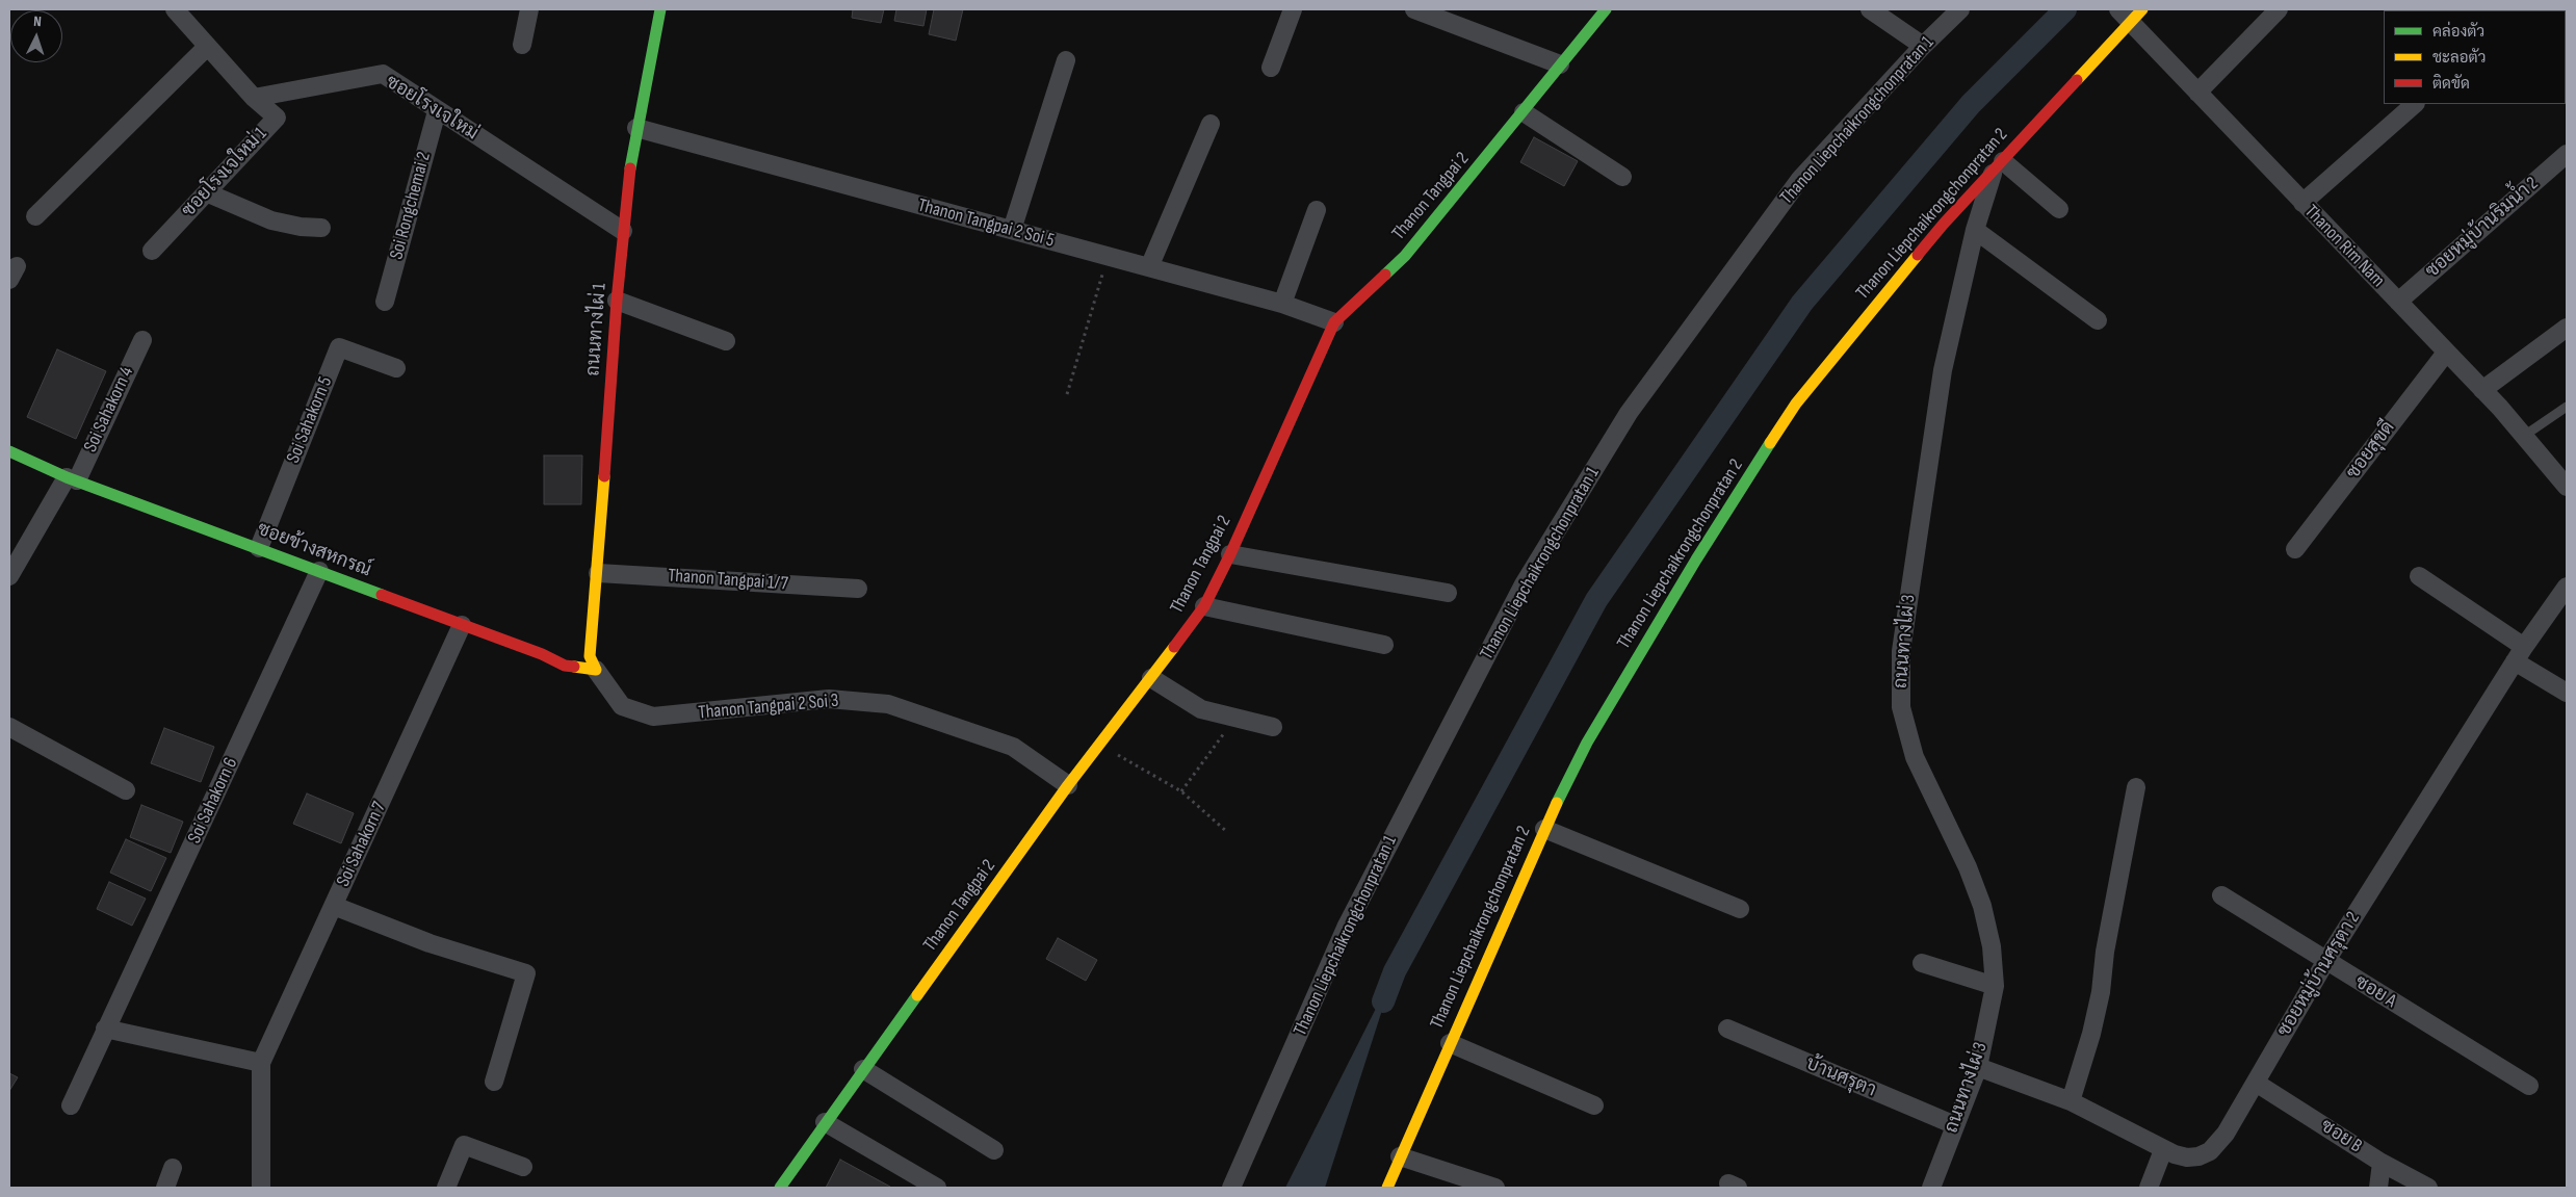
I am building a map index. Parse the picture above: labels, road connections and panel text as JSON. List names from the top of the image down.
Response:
{
  "streets": {
    "street": [
      "ซอยโรงเจใหม่",
      "Thanon Liepchaikrongchonpratan 1",
      "ซอยโรงเจใหม่ 1",
      "Thanon Tangpai 2",
      "Soi Rongchemai 2",
      "Thanon Liepchaikrongchonpratan 2",
      "Thanon Tangpai 2 Soi 5",
      "ซอยหมู่บ้านริมน้ำ 2",
      "Thanon Rim Nam",
      "ถนนทางไผ่ 1",
      "Soi Sahakorn 4",
      "Soi Sahakorn 5",
      "ซอยสุขดี",
      "ซอยข้างสหกรณ์",
      "Thanon Tangpai 1/7",
      "ถนนทางไผ่ 3",
      "Thanon Tangpai 2 Soi 3",
      "Soi Sahakorn 6",
      "Soi Sahakorn 7",
      "ซอยหมู่บ้านศรุตา 2",
      "ซอย A",
      "บ้านศรุตา",
      "ซอย B"
    ]
  },
  "crossings": [
    ["ซอยโรงเจใหม่", "ซอยโรงเจใหม่ 1"],
    ["ซอยโรงเจใหม่", "Soi Rongchemai 2"],
    ["ซอยโรงเจใหม่", "ถนนทางไผ่ 1"],
    ["Thanon Tangpai 2", "Thanon Tangpai 2 Soi 5"],
    ["Thanon Tangpai 2", "Thanon Tangpai 2 Soi 3"],
    ["Thanon Liepchaikrongchonpratan 2", "Thanon Rim Nam"],
    ["Thanon Liepchaikrongchonpratan 2", "ถนนทางไผ่ 3"],
    ["Thanon Tangpai 2 Soi 5", "ถนนทางไผ่ 1"],
    ["ซอยหมู่บ้านริมน้ำ 2", "Thanon Rim Nam"],
    ["Thanon Rim Nam", "ซอยสุขดี"],
    ["ถนนทางไผ่ 1", "ซอยข้างสหกรณ์"],
    ["ถนนทางไผ่ 1", "Thanon Tangpai 1/7"],
    ["ถนนทางไผ่ 1", "Thanon Tangpai 2 Soi 3"],
    ["Soi Sahakorn 4", "ซอยข้างสหกรณ์"],
    ["Soi Sahakorn 5", "ซอยข้างสหกรณ์"],
    ["ซอยข้างสหกรณ์", "Thanon Tangpai 2 Soi 3"],
    ["ซอยข้างสหกรณ์", "Soi Sahakorn 6"],
    ["ซอยข้างสหกรณ์", "Soi Sahakorn 7"],
    ["ถนนทางไผ่ 3", "ซอยหมู่บ้านศรุตา 2"],
    ["ถนนทางไผ่ 3", "บ้านศรุตา"],
    ["ซอยหมู่บ้านศรุตา 2", "ซอย A"],
    ["ซอยหมู่บ้านศรุตา 2", "ซอย B"]
  ],
  "legend": ["คล่องตัว", "ชะลอตัว", "ติดขัด"],
  "north": "top"
}
